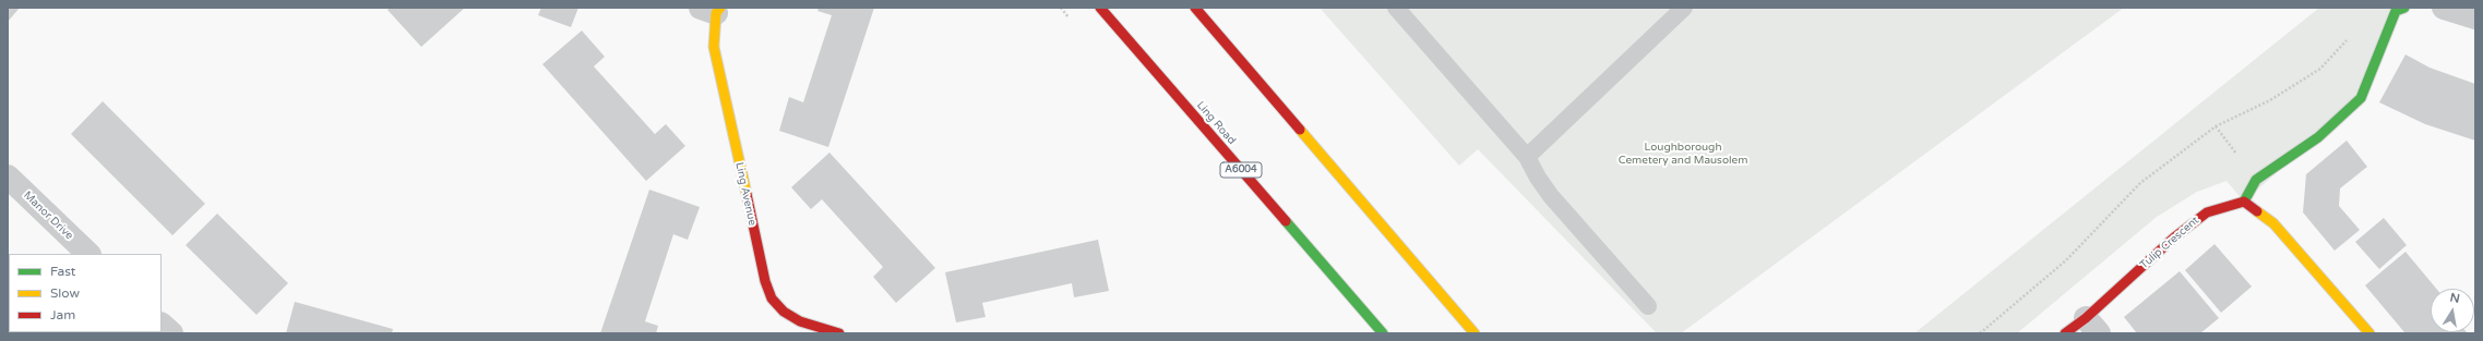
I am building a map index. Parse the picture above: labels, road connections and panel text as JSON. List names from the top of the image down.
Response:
{
  "streets": {
    "street": [
      "Ling Road",
      "A6004",
      "Ling Avenue",
      "Manor Drive",
      "Tulip Crescent"
    ]
  },
  "parks": ["Loughborough Cemetery and Mausolem"],
  "legend": ["Fast", "Slow", "Jam"],
  "north": "top"
}
